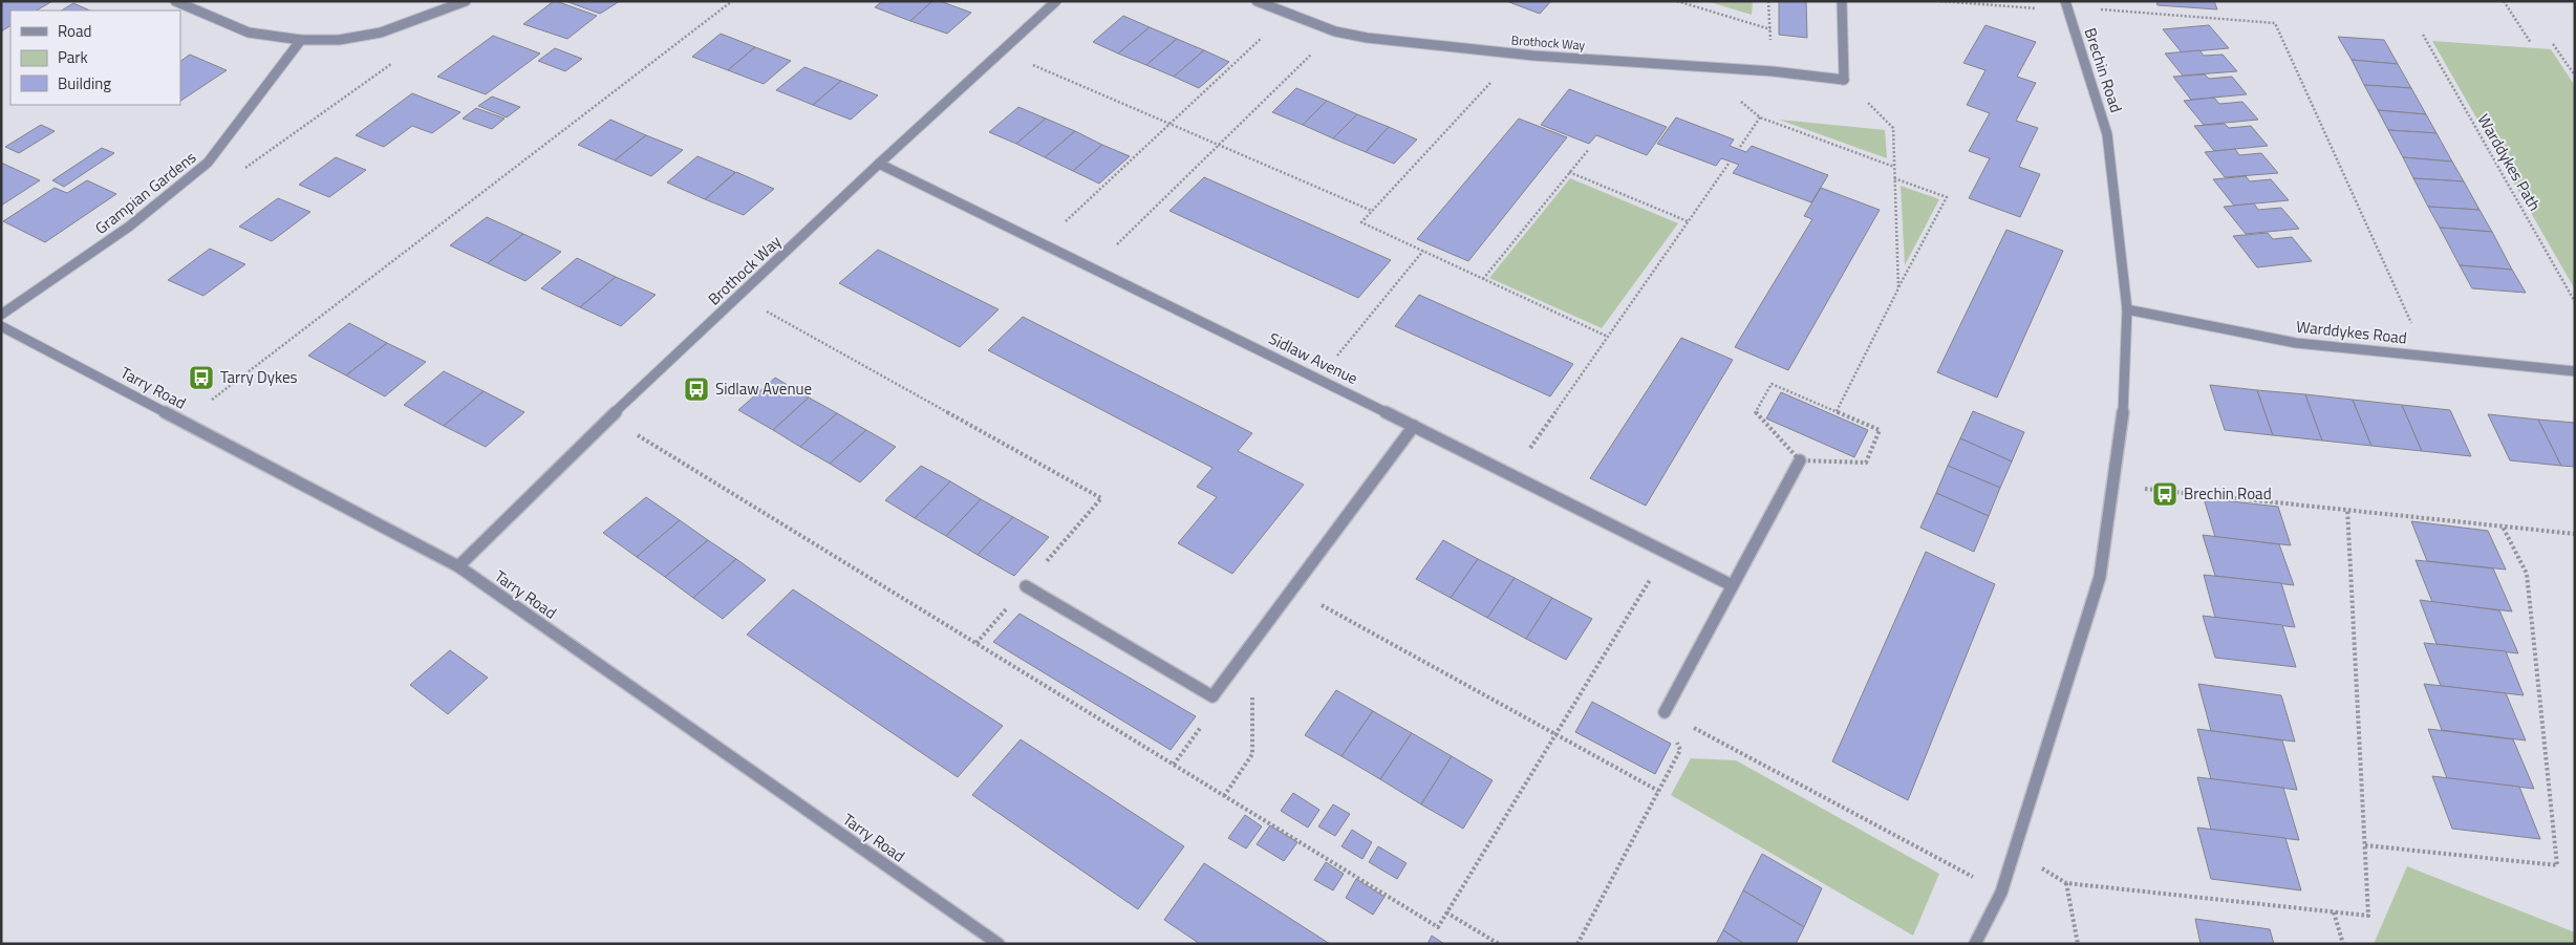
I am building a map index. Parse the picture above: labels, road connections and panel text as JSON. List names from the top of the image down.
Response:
{
  "streets": {
    "street": [
      "Brothock Way",
      "Brechin Road",
      "Grampian Gardens",
      "Warddykes Road",
      "Sidlaw Avenue",
      "Tarry Road"
    ],
    "path": ["Warddykes Path"]
  },
  "crossings": [
    ["Brothock Way", "Sidlaw Avenue"],
    ["Brothock Way", "Tarry Road"],
    ["Brechin Road", "Warddykes Road"]
  ],
  "places": {
    "bus stop": ["Tarry Dykes", "Sidlaw Avenue", "Brechin Road"]
  },
  "legend": ["Road", "Park", "Building"]
}
